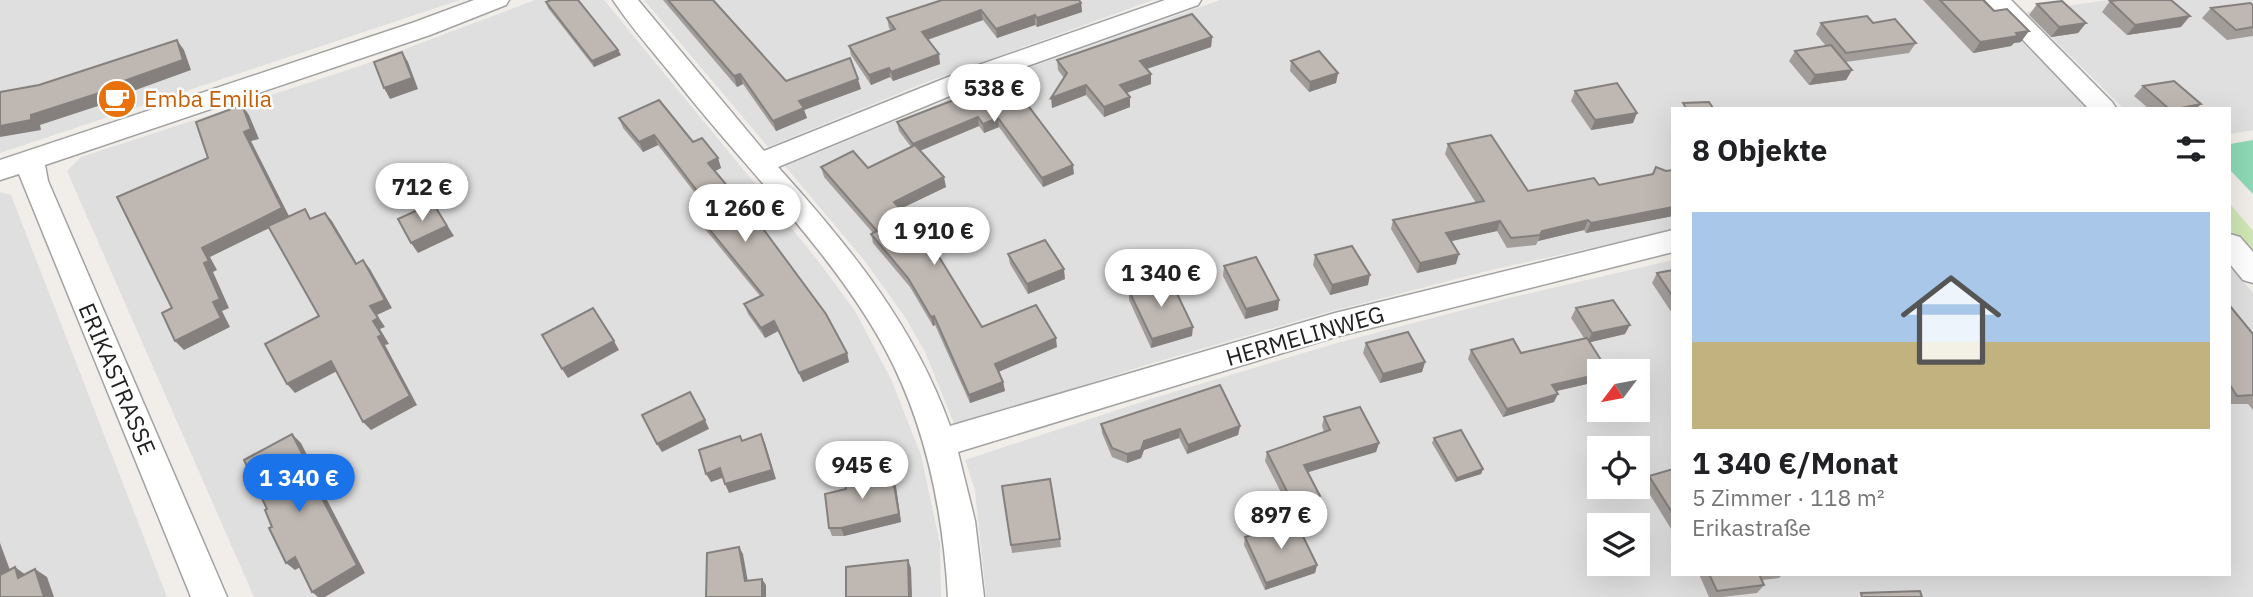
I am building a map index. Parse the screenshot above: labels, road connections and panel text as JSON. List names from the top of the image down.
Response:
{
  "streets": {
    "street": ["HERMELINWEG", "ERIKASTRASSE"]
  },
  "places": {
    "cafe": ["Emba Emilia"]
  },
  "north": "bottom left",
  "page": {
    "price": [
      "538 €",
      "712 €",
      "1 260 €",
      "1 910 €",
      "1 340 €",
      "945 €",
      "1 340 €",
      "897 €"
    ],
    "heading": "8 Objekte",
    "list": [
      {
        "name": "1 340 €/Monat",
        "note": "5 Zimmer · 118 m² · Erikastraße"
      }
    ]
  }
}
